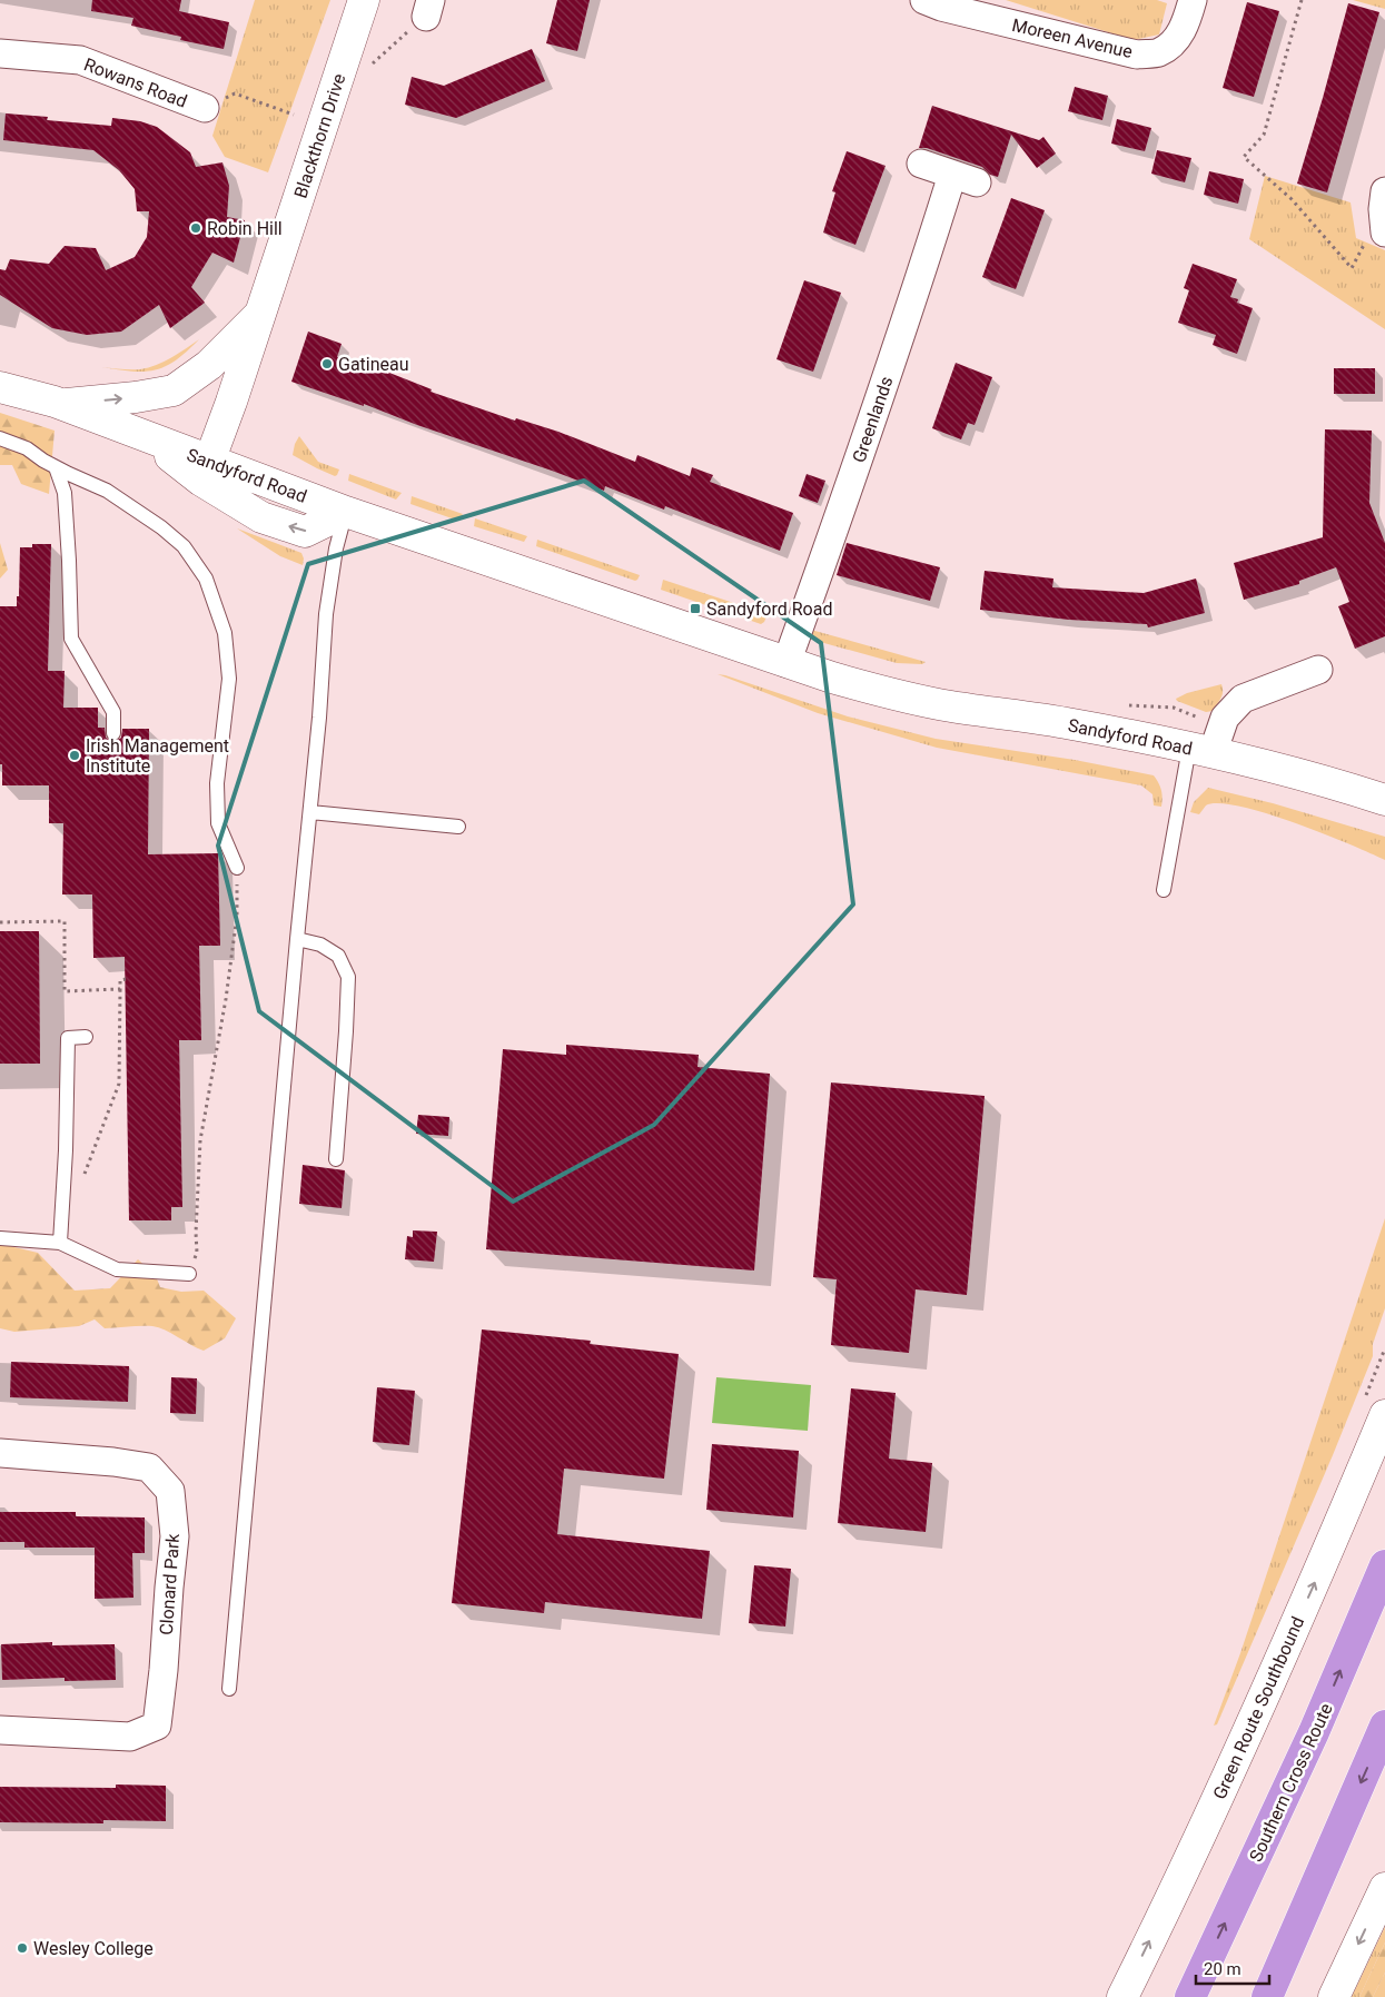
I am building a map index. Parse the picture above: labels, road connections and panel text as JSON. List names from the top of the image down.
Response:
{
  "streets": {
    "highway": ["Southern Cross Route"],
    "main road": ["Blackthorn Drive", "Sandyford Road", "Green Route Southbound"],
    "street": [
      "Moreen Avenue",
      "Rowans Road",
      "Greenlands",
      "Clonard Park"
    ]
  },
  "crossings": [
    ["Blackthorn Drive", "Sandyford Road"],
    ["Greenlands", "Sandyford Road"]
  ],
  "one_way": ["Green Route Southbound"],
  "places": {
    "other": [
      "Robin Hill",
      "Gatineau",
      "Irish Management Institute",
      "Wesley College"
    ],
    "transit": ["Sandyford Road"]
  },
  "scale_bar": "20 m"
}
